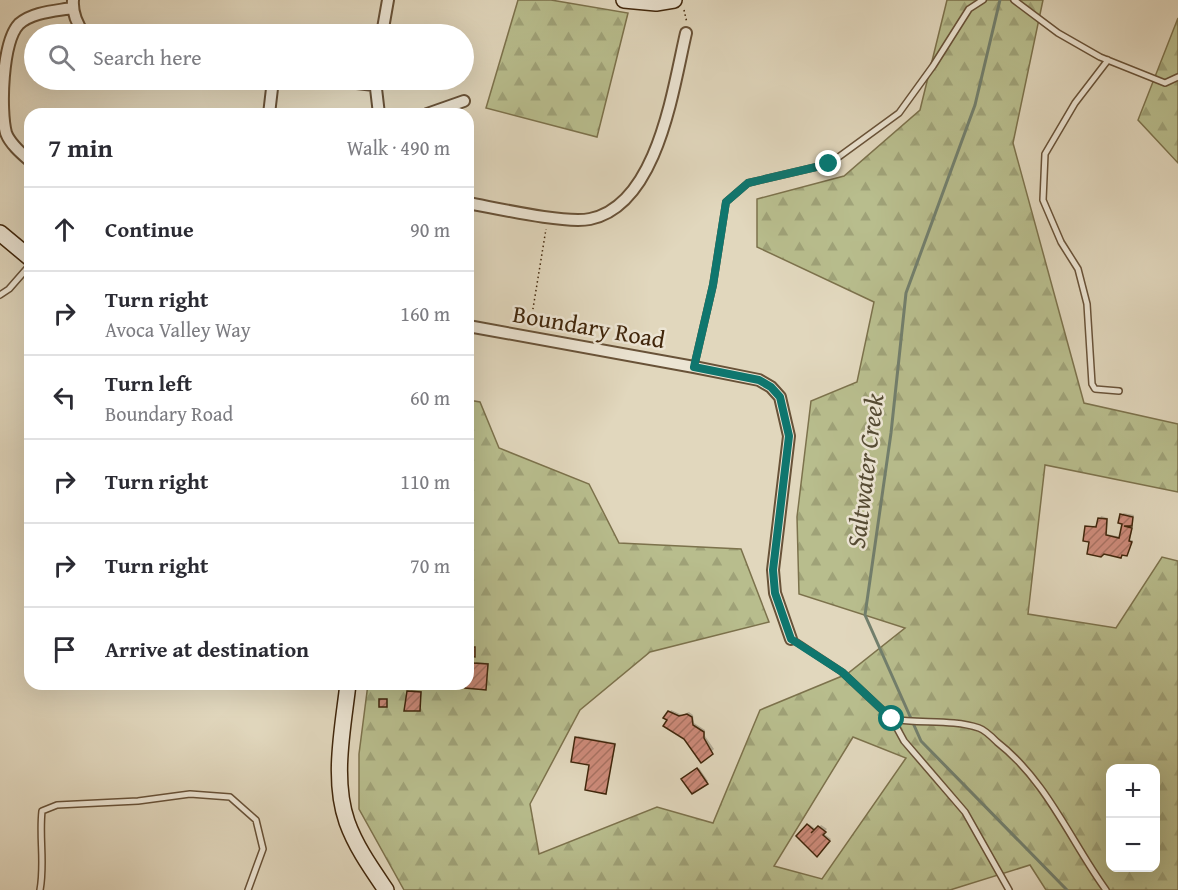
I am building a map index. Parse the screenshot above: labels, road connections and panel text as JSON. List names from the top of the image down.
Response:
{
  "streets": {
    "street": ["Boundary Road"]
  },
  "water": ["Saltwater Creek"],
  "page": {
    "search": "Search here",
    "heading": ["7 min", "Walk · 490 m"],
    "list": [
      ["Continue", "90 m"],
      ["Turn right", "Avoca Valley Way", "160 m"],
      ["Turn left", "Boundary Road", "60 m"],
      ["Turn right", "110 m"],
      ["Turn right", "70 m"],
      "Arrive at destination"
    ],
    "map_buttons": ["+", "−"]
  }
}
